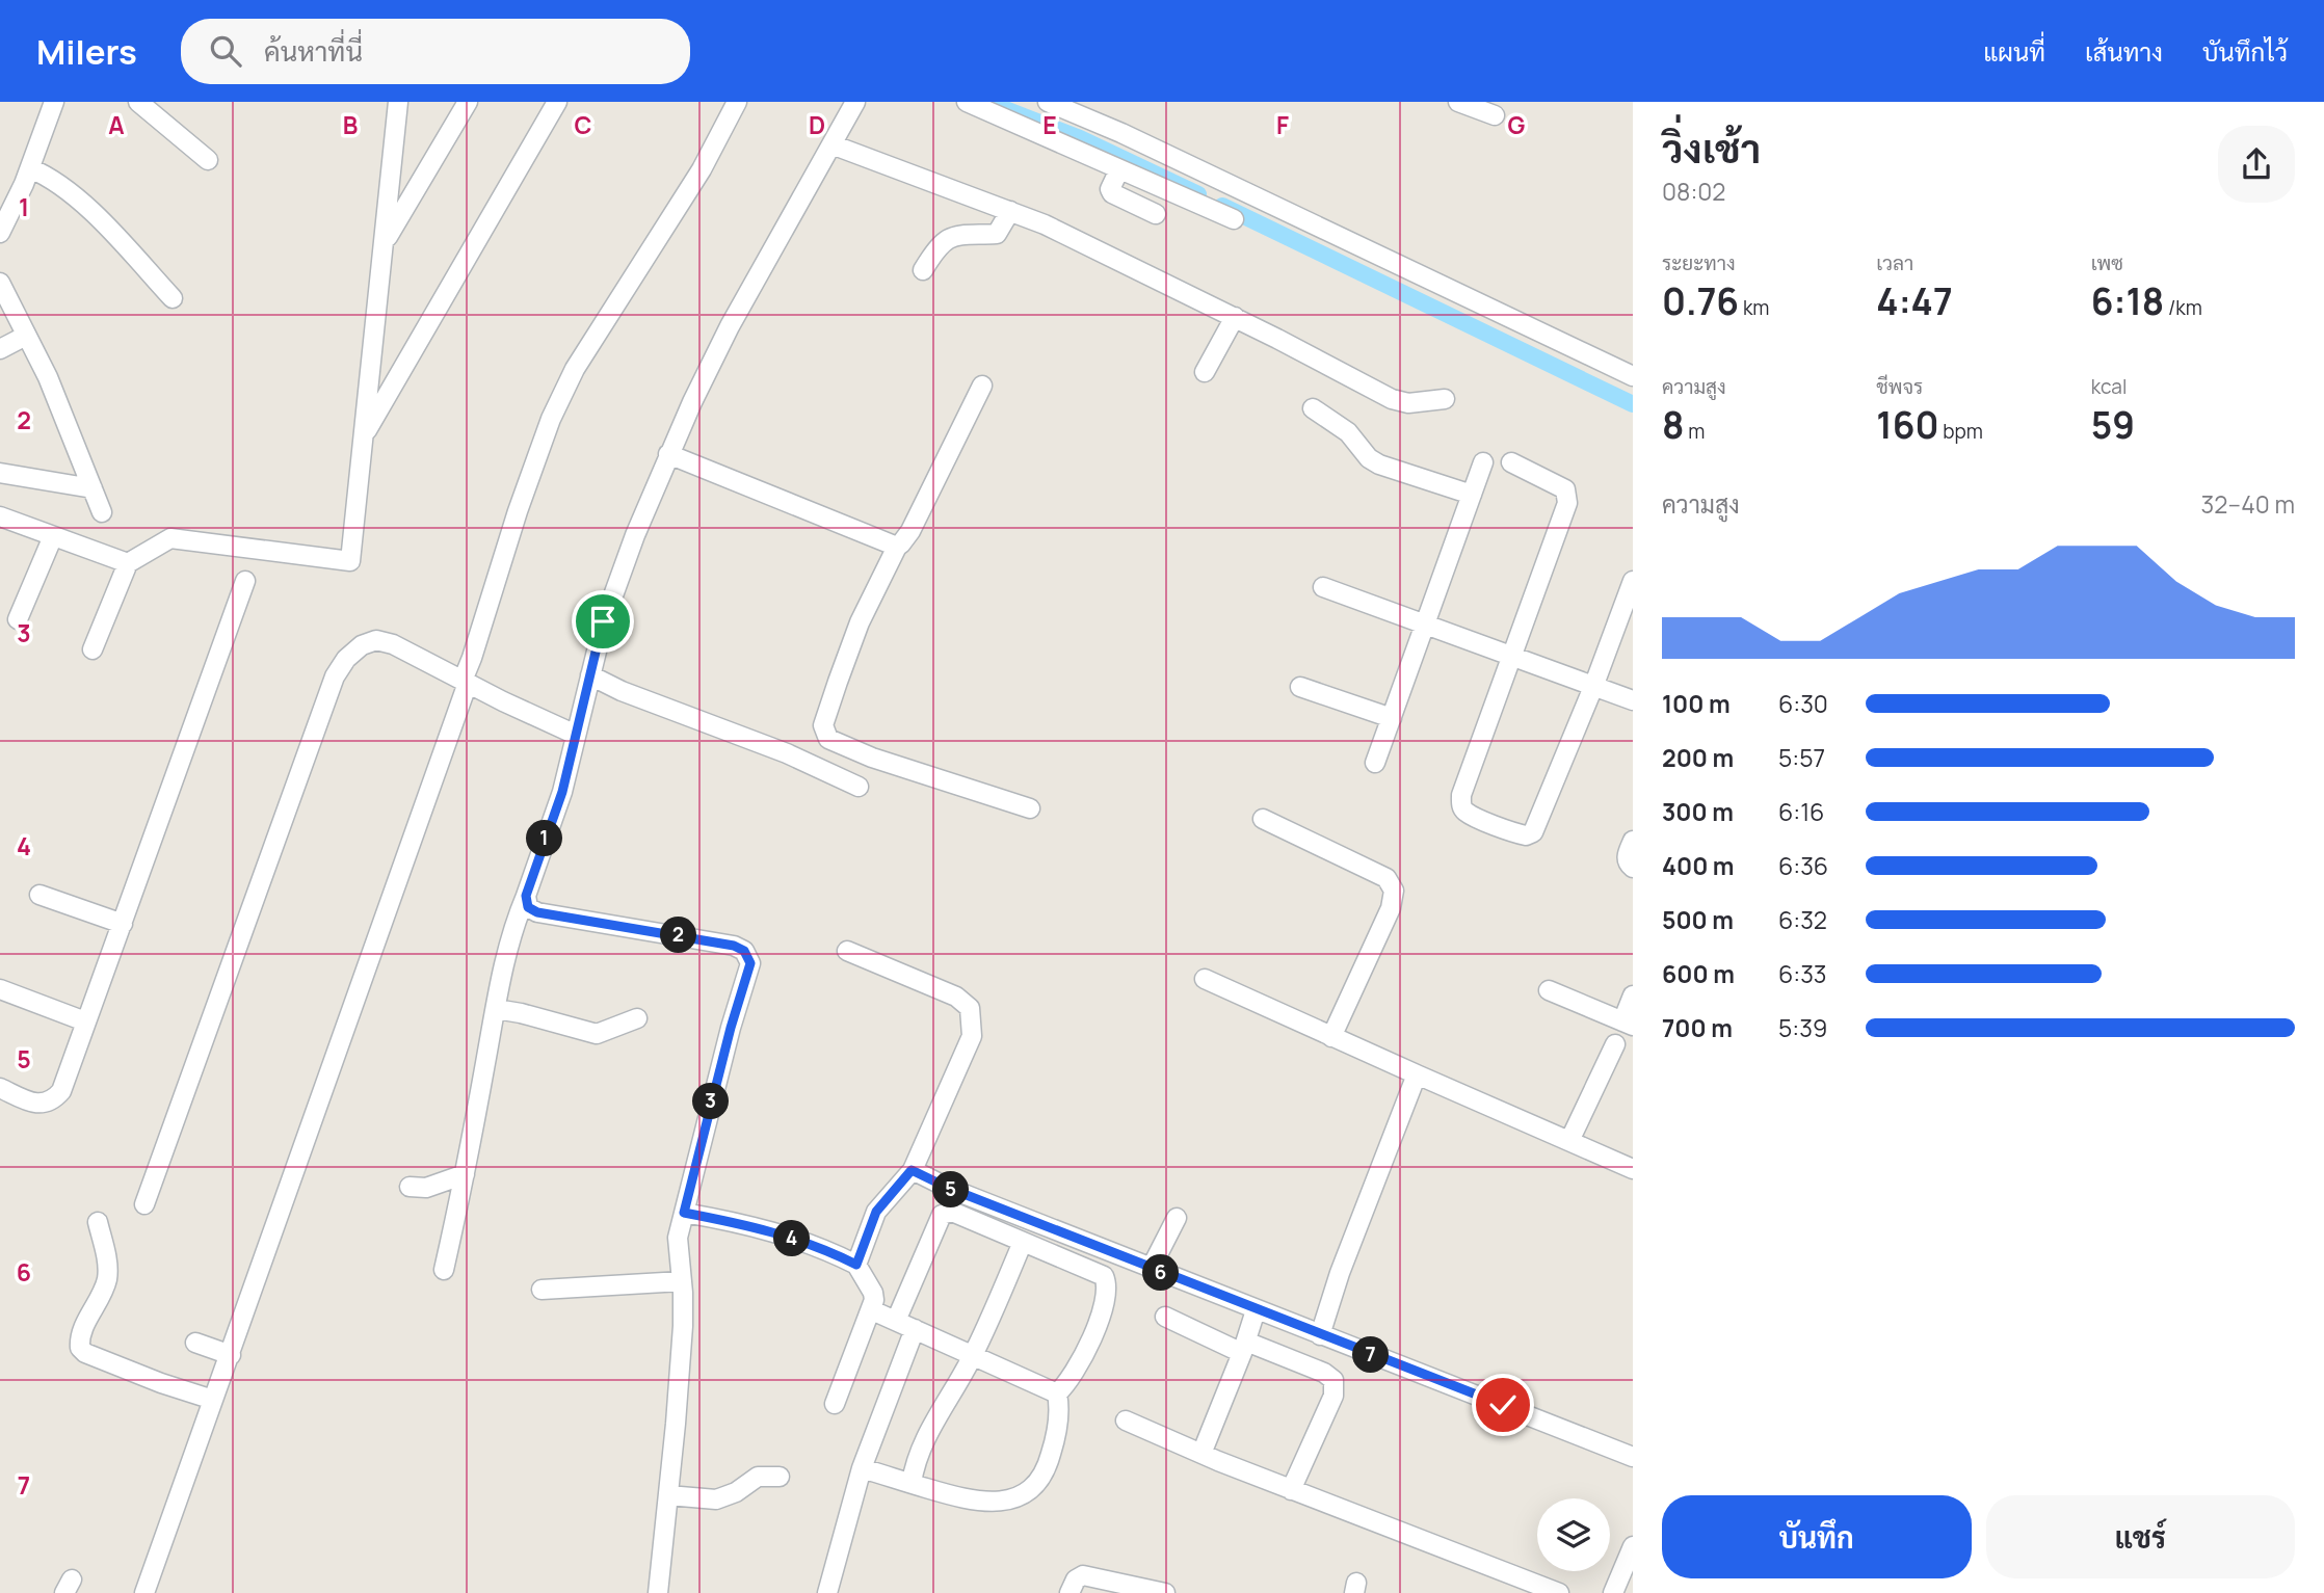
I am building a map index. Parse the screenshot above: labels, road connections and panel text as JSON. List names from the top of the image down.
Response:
{
  "page": {
    "header": "Milers",
    "search": "ค้นหาที่นี่",
    "nav": ["แผนที่", "เส้นทาง", "บันทึกไว้"],
    "heading": ["วิ่งเช้า", "08:02"],
    "stats": [
      ["ระยะทาง", "0.76 km"],
      ["เวลา", "4:47"],
      ["เพซ", "6:18 /km"],
      ["ความสูง", "8 m"],
      ["ชีพจร", "160 bpm"],
      ["kcal", "59"]
    ],
    "chart": ["ความสูง", "32–40 m"],
    "list": [
      {
        "name": "100 m",
        "note": "6:30"
      },
      {
        "name": "200 m",
        "note": "5:57"
      },
      {
        "name": "300 m",
        "note": "6:16"
      },
      {
        "name": "400 m",
        "note": "6:36"
      },
      {
        "name": "500 m",
        "note": "6:32"
      },
      {
        "name": "600 m",
        "note": "6:33"
      },
      {
        "name": "700 m",
        "note": "5:39"
      }
    ],
    "pins": [
      "1",
      "2",
      "3",
      "5",
      "4",
      "6",
      "7"
    ],
    "buttons": ["บันทึก", "แชร์"]
  },
  "grid": {
    "columns": [
      "A",
      "B",
      "C",
      "D",
      "E",
      "F",
      "G"
    ],
    "rows": [
      "1",
      "2",
      "3",
      "4",
      "5",
      "6",
      "7"
    ]
  }
}
